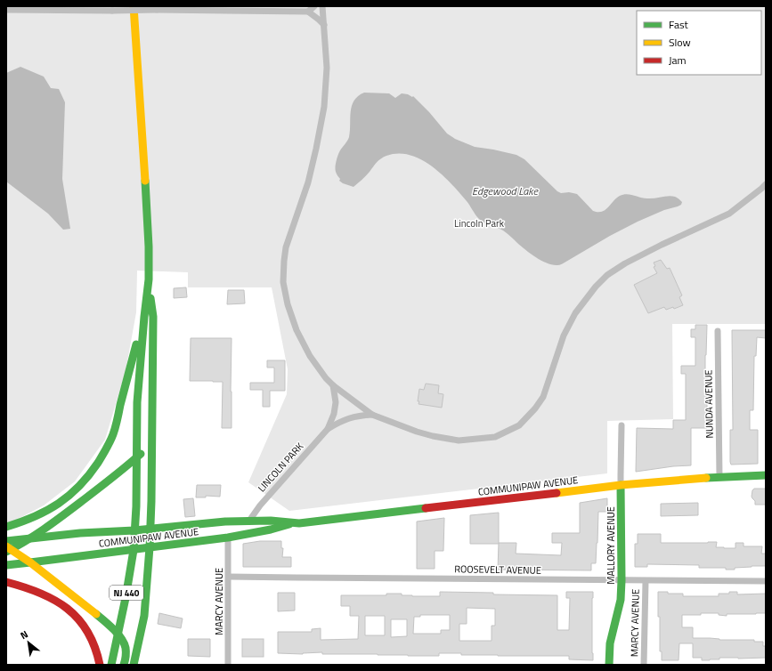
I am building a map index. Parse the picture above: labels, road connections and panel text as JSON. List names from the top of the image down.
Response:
{
  "streets": {
    "main road": ["COMMUNIPAW AVENUE", "MALLORY AVENUE", "NJ 440"],
    "street": [
      "NUNDA AVENUE",
      "LINCOLN PARK",
      "ROOSEVELT AVENUE",
      "MARCY AVENUE"
    ]
  },
  "crossings": [
    ["NUNDA AVENUE", "COMMUNIPAW AVENUE"],
    ["LINCOLN PARK", "COMMUNIPAW AVENUE"],
    ["COMMUNIPAW AVENUE", "MALLORY AVENUE"],
    ["COMMUNIPAW AVENUE", "NJ 440"],
    ["COMMUNIPAW AVENUE", "MARCY AVENUE"],
    ["MALLORY AVENUE", "ROOSEVELT AVENUE"],
    ["ROOSEVELT AVENUE", "MARCY AVENUE"]
  ],
  "water": ["Edgewood Lake"],
  "parks": ["Lincoln Park"],
  "legend": ["Fast", "Slow", "Jam"],
  "north": "top left"
}
